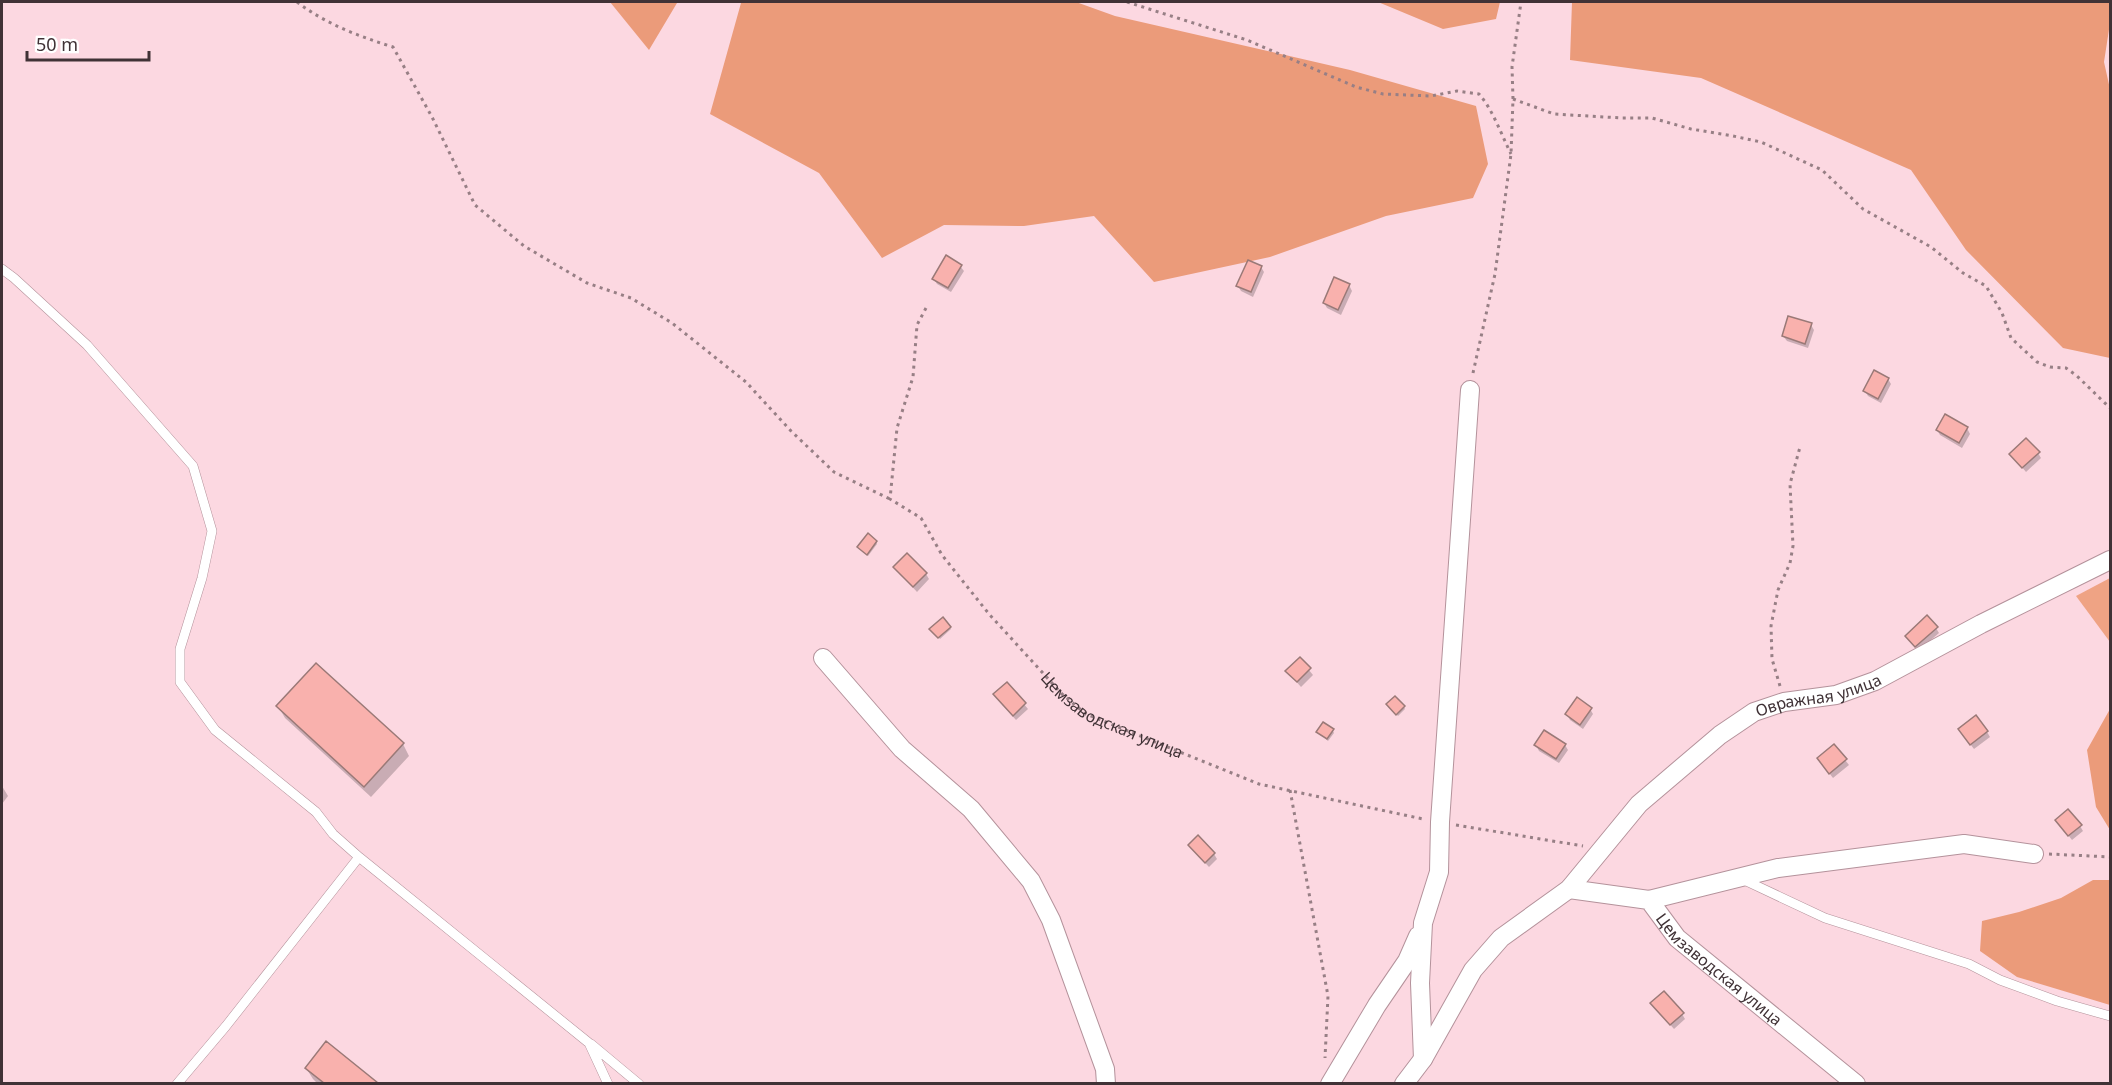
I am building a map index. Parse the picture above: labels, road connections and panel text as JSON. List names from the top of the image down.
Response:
{
  "streets": {
    "street": ["Овражная улица", "Цемзаводская улица"]
  },
  "crossings": [
    ["Овражная улица", "Цемзаводская улица"]
  ],
  "scale_bar": "50 m"
}
